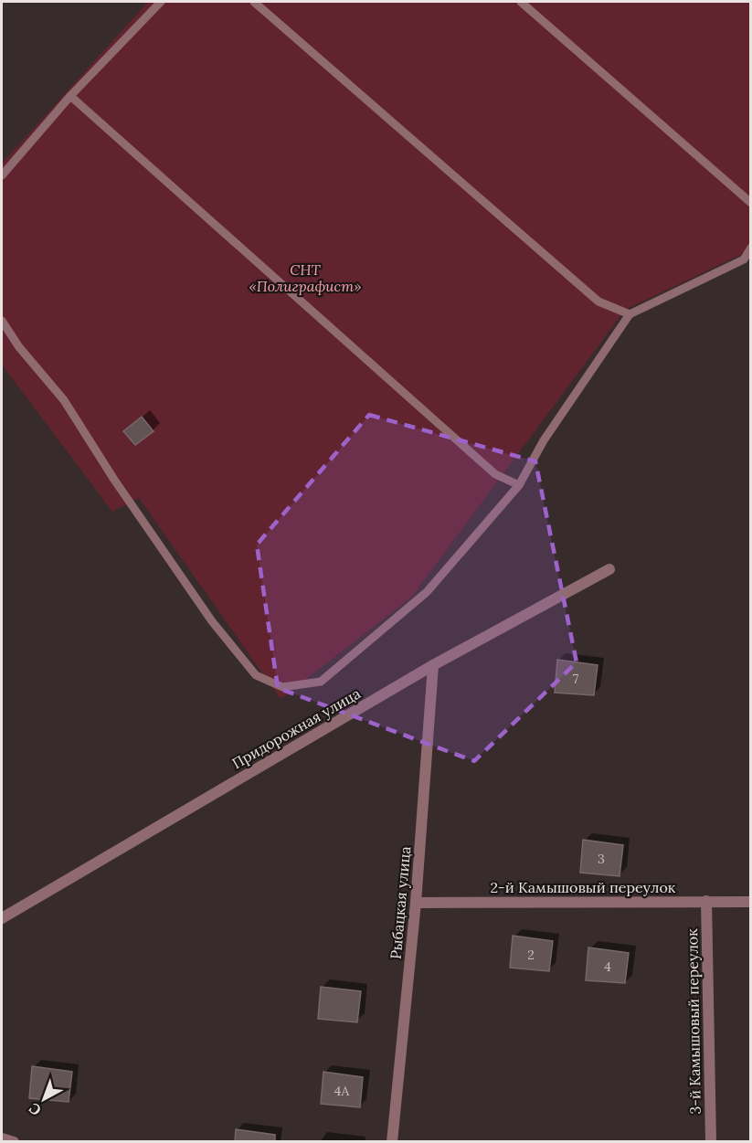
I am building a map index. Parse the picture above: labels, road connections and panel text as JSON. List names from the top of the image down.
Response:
{
  "streets": {
    "street": [
      "Придорожная улица",
      "2-й Камышовый переулок",
      "Рыбацкая улица",
      "3-й Камышовый переулок"
    ]
  },
  "crossings": [
    ["Придорожная улица", "Рыбацкая улица"],
    ["2-й Камышовый переулок", "Рыбацкая улица"],
    ["2-й Камышовый переулок", "3-й Камышовый переулок"]
  ],
  "parks": ["СНТ «Полиграфист»"],
  "house_numbers": [
    "7",
    "3",
    "2",
    "4",
    "4А"
  ],
  "north": "bottom left"
}
